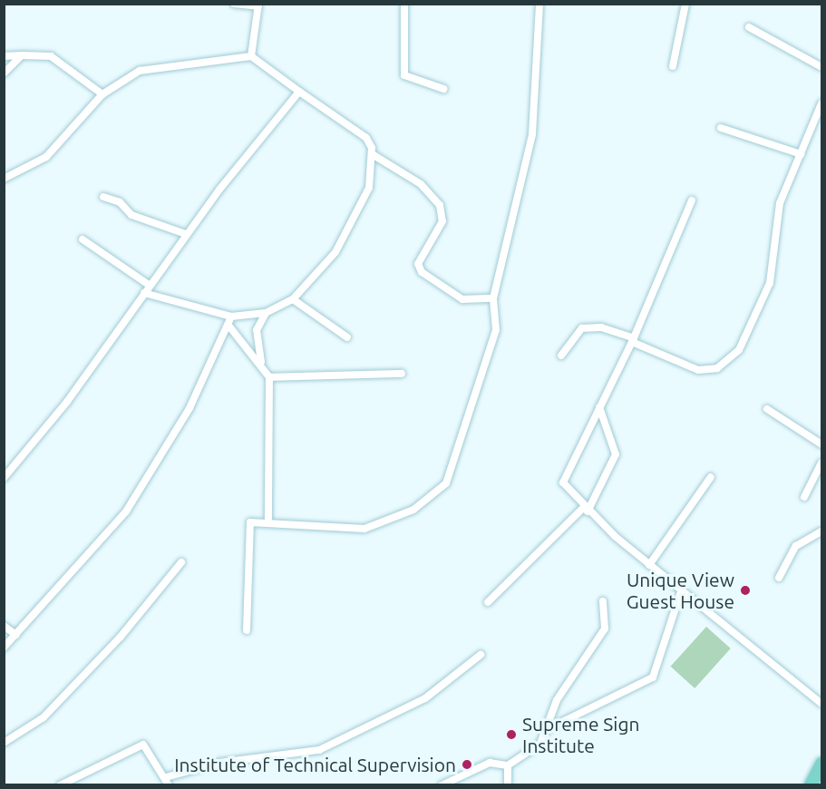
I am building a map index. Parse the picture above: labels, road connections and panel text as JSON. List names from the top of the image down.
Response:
{
  "places": ["Unique View Guest House", "Supreme Sign Institute", "Institute of Technical Supervision"]
}
